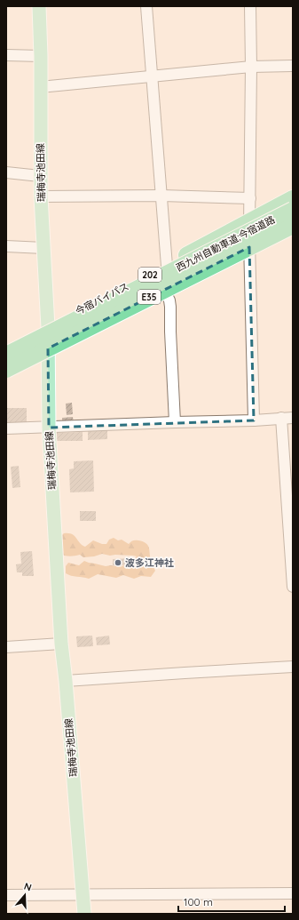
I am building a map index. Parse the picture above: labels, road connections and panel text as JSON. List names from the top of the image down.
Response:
{
  "streets": {
    "highway": [
      "西九州自動車道;今宿道路",
      "202",
      "E35",
      "今宿バイパス"
    ],
    "main road": ["瑞梅寺池田線"]
  },
  "crossings": [
    ["瑞梅寺池田線", "202"],
    ["瑞梅寺池田線", "今宿バイパス"]
  ],
  "places": ["波多江神社"],
  "scale_bar": "100 m",
  "north": "top"
}
